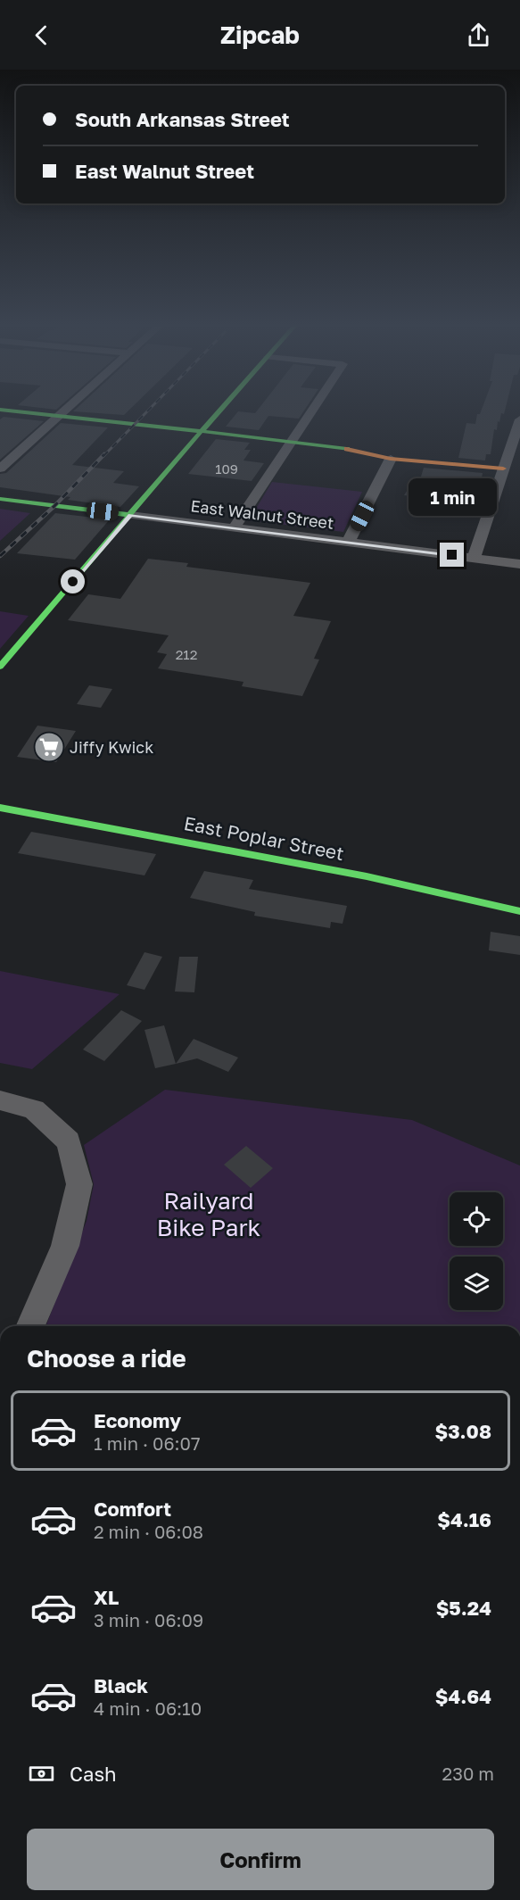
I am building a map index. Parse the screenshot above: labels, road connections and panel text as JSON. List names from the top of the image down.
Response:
{
  "streets": {
    "street": ["East Walnut Street", "East Poplar Street"]
  },
  "parks": ["Railyard Bike Park"],
  "places": {
    "supermarket": ["Jiffy Kwick"]
  },
  "house_numbers": ["109", "212"],
  "page": {
    "header": "Zipcab",
    "banner": ["South Arkansas Street", "East Walnut Street"],
    "bubble": "1 min",
    "heading": "Choose a ride",
    "list": [
      {
        "name": "Economy",
        "note": "1 min · 06:07",
        "value": "$3.08"
      },
      {
        "name": "Comfort",
        "note": "2 min · 06:08",
        "value": "$4.16"
      },
      {
        "name": "XL",
        "note": "3 min · 06:09",
        "value": "$5.24"
      },
      {
        "name": "Black",
        "note": "4 min · 06:10",
        "value": "$4.64"
      }
    ],
    "pay": ["Cash", "230 m"],
    "buttons": "Confirm"
  }
}
